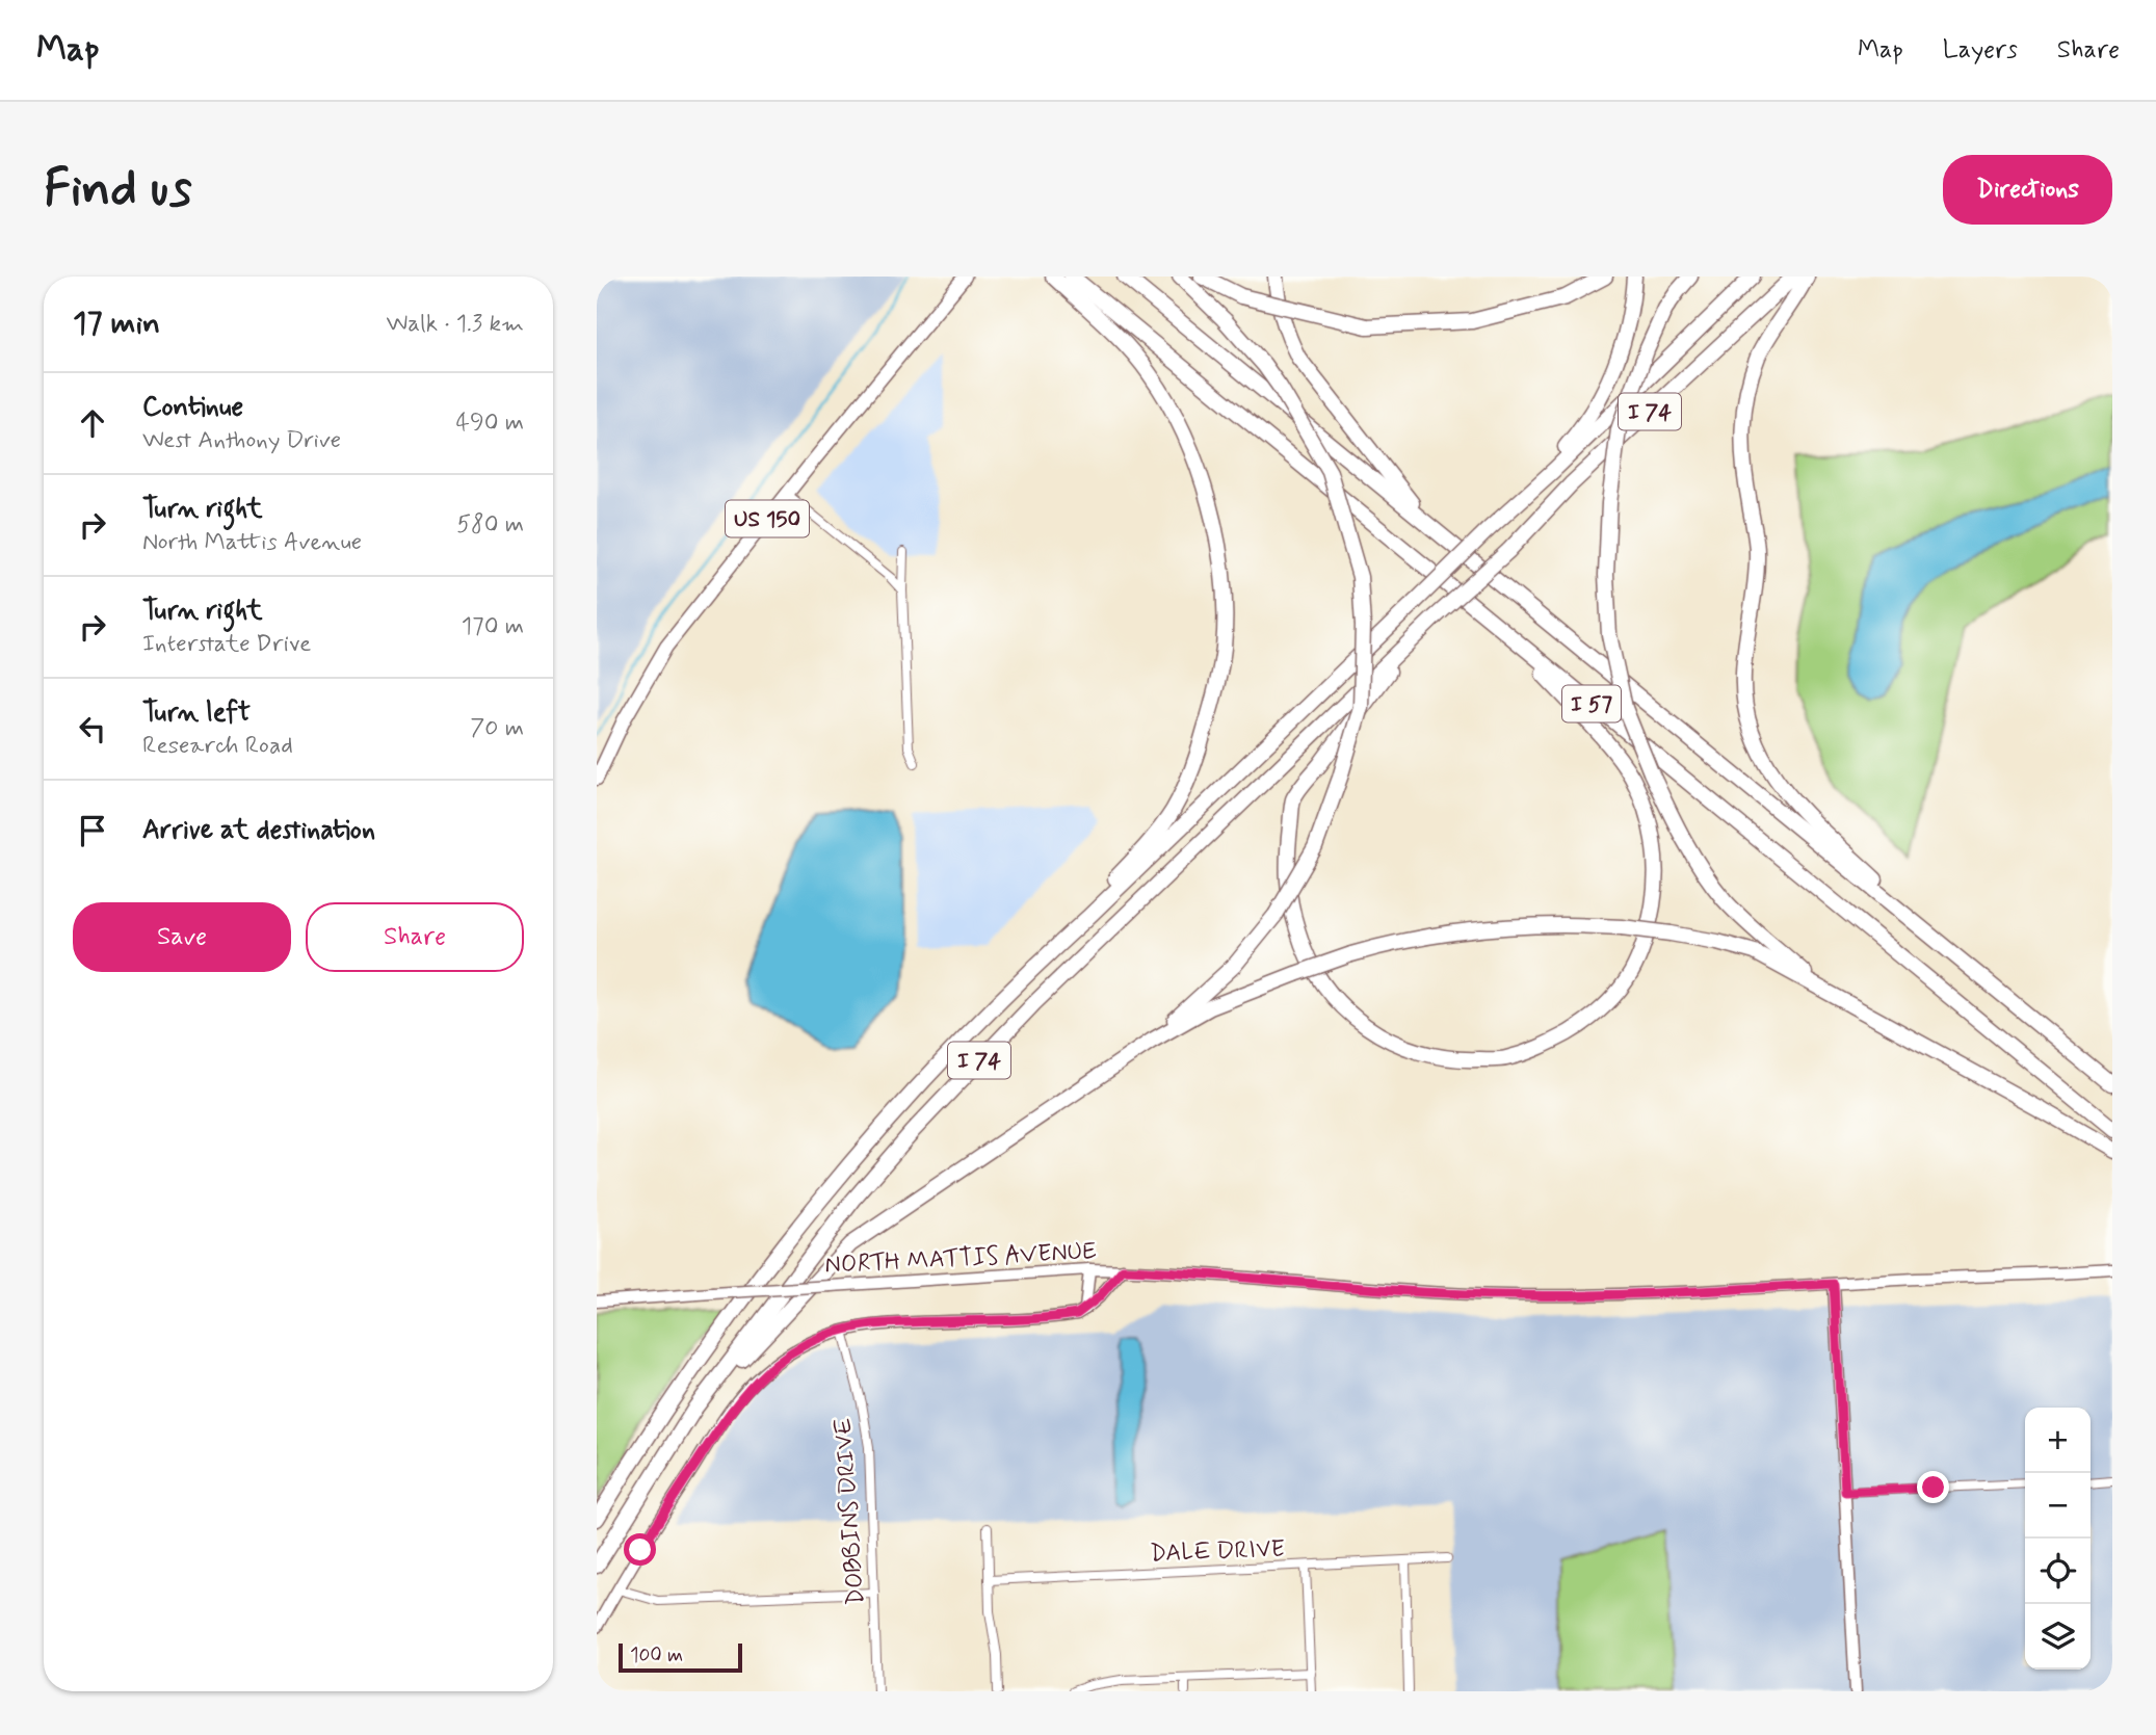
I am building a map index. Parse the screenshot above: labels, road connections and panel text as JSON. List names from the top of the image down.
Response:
{
  "streets": {
    "highway": ["I 74", "I 57"],
    "main road": ["US 150"],
    "street": ["NORTH MATTIS AVENUE", "DOBBINS DRIVE", "DALE DRIVE"]
  },
  "scale_bar": "100 m",
  "page": {
    "header": "Map",
    "nav": ["Map", "Layers", "Share"],
    "buttons": [
      "Directions",
      ["Save", "Share"]
    ],
    "title": "Find us",
    "heading": ["17 min", "Walk · 1.3 km"],
    "list": [
      ["Continue", "West Anthony Drive", "490 m"],
      ["Turn right", "North Mattis Avenue", "580 m"],
      ["Turn right", "Interstate Drive", "170 m"],
      ["Turn left", "Research Road", "70 m"],
      "Arrive at destination"
    ],
    "map_buttons": ["+", "−"],
    "scale": "100 m"
  }
}
